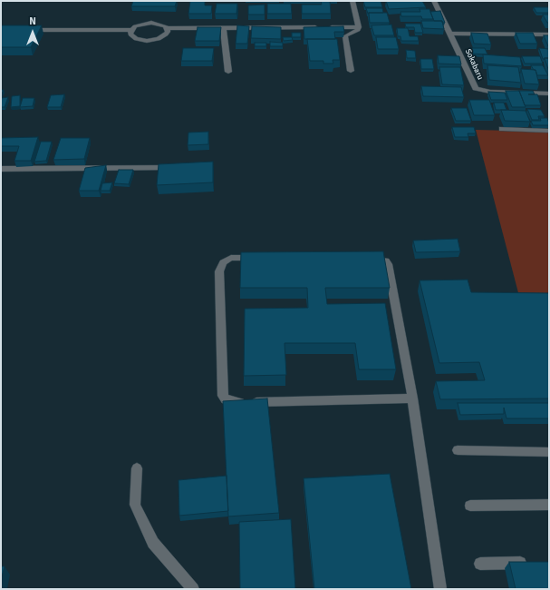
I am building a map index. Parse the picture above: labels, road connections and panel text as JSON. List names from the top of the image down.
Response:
{
  "streets": {
    "street": ["Sokabaru"]
  },
  "north": "top"
}
